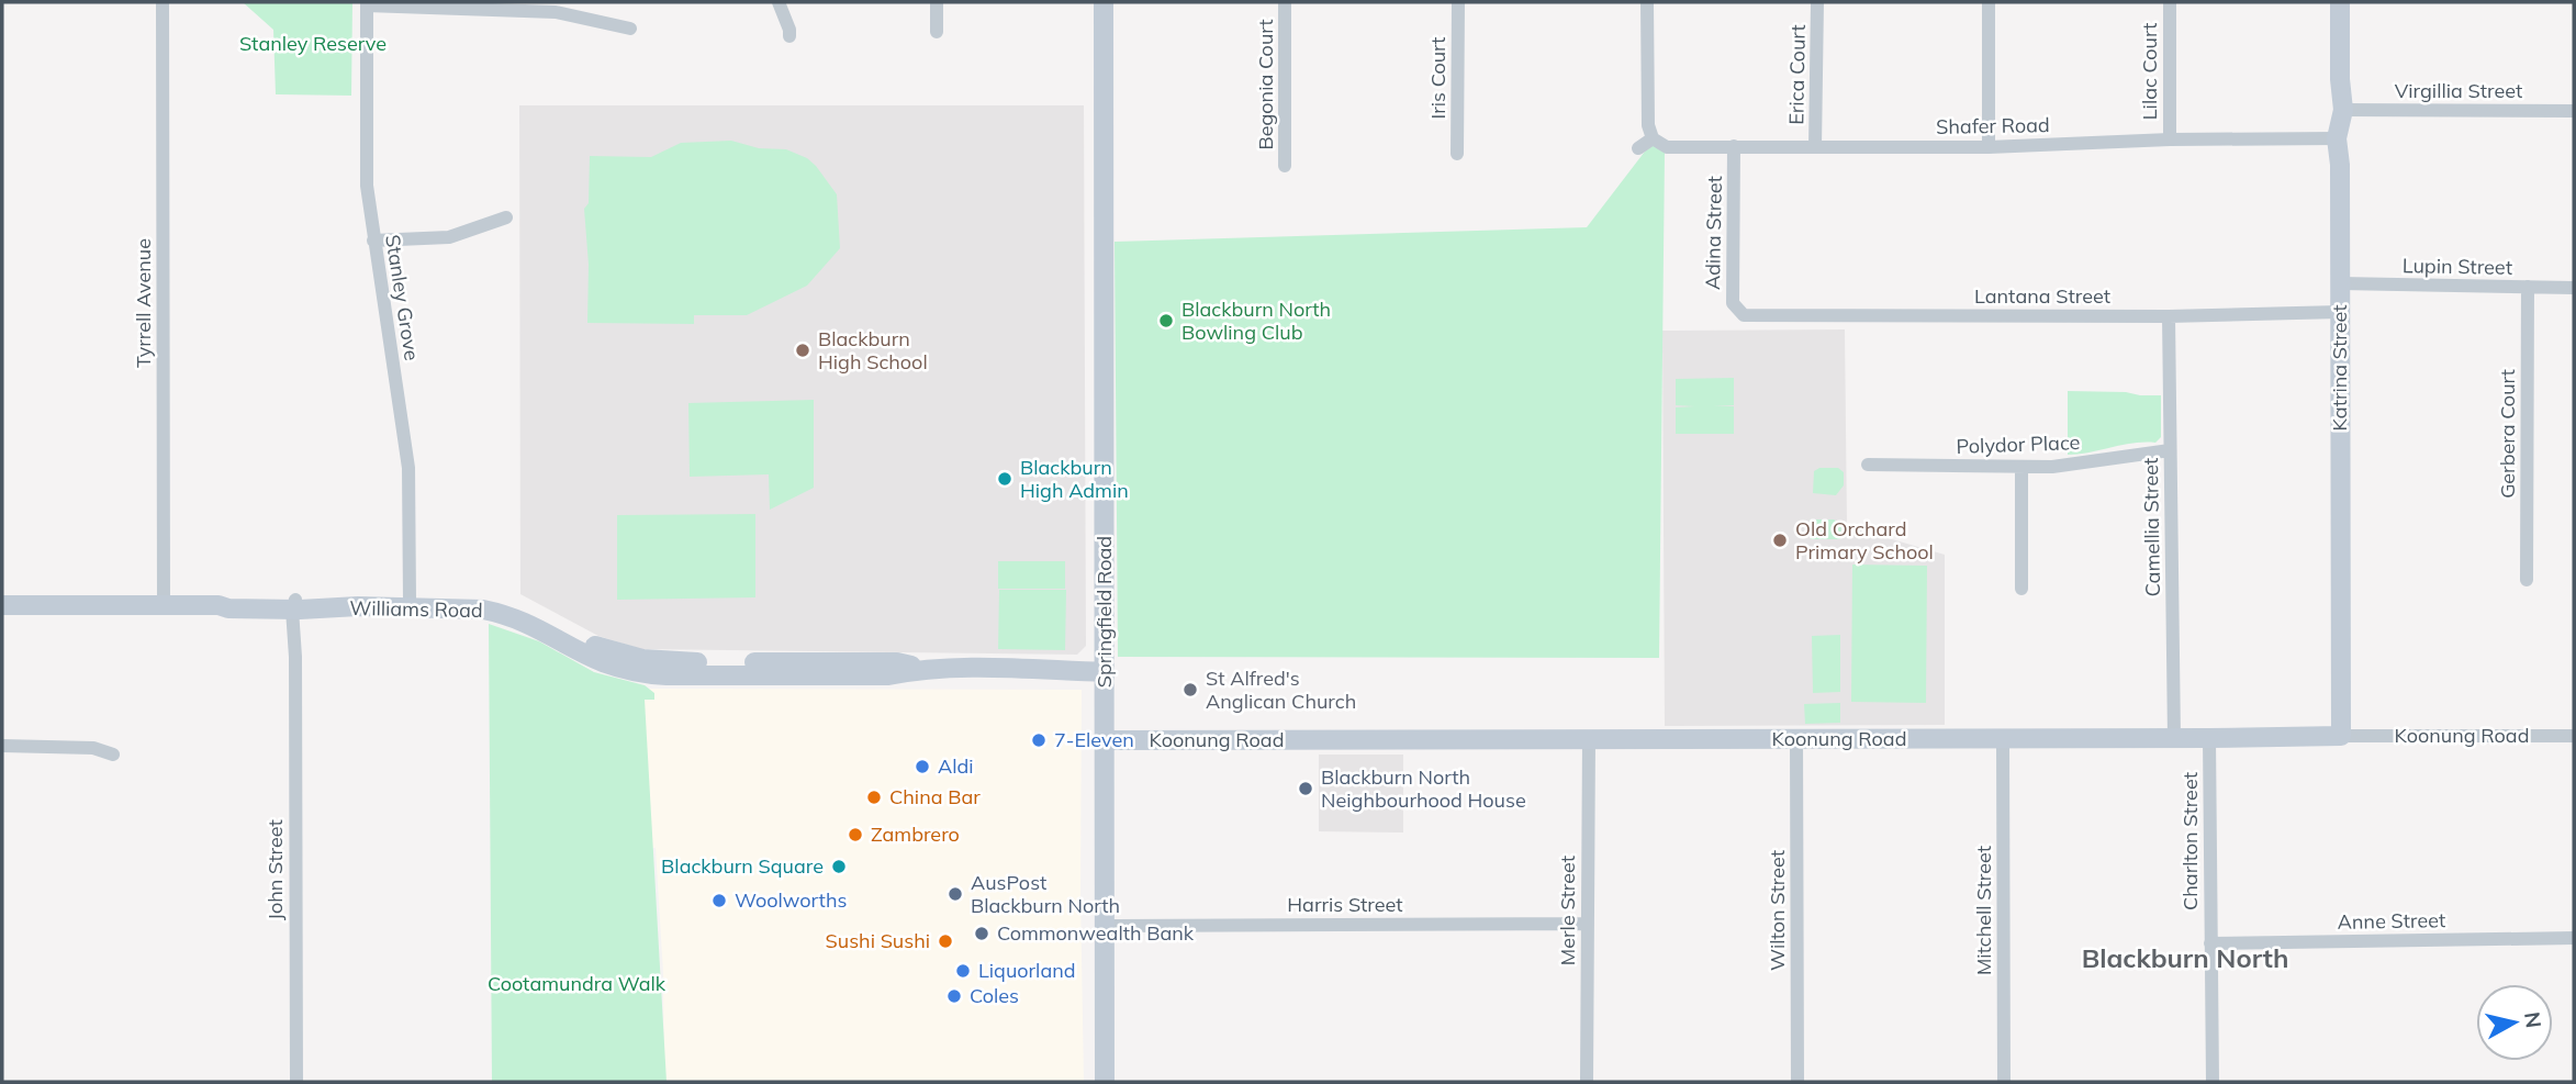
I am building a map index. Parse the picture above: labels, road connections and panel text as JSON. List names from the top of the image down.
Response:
{
  "streets": {
    "main road": [
      "Katrina Street",
      "Williams Road",
      "Springfield Road",
      "Koonung Road"
    ],
    "street": [
      "Lilac Court",
      "Erica Court",
      "Iris Court",
      "Begonia Court",
      "Virgillia Street",
      "Shafer Road",
      "Adina Street",
      "Lupin Street",
      "Lantana Street",
      "Stanley Grove",
      "Tyrrell Avenue",
      "Gerbera Court",
      "Polydor Place",
      "Camellia Street",
      "Charlton Street",
      "John Street",
      "Harris Street",
      "Merle Street",
      "Wilton Street",
      "Mitchell Street",
      "Anne Street"
    ]
  },
  "crossings": [
    ["Lilac Court", "Shafer Road"],
    ["Erica Court", "Shafer Road"],
    ["Virgillia Street", "Katrina Street"],
    ["Shafer Road", "Adina Street"],
    ["Shafer Road", "Katrina Street"],
    ["Adina Street", "Lantana Street"],
    ["Lupin Street", "Katrina Street"],
    ["Lupin Street", "Gerbera Court"],
    ["Lantana Street", "Katrina Street"],
    ["Lantana Street", "Camellia Street"],
    ["Stanley Grove", "Williams Road"],
    ["Tyrrell Avenue", "Williams Road"],
    ["Katrina Street", "Koonung Road"],
    ["Polydor Place", "Camellia Street"],
    ["Camellia Street", "Koonung Road"],
    ["Williams Road", "Springfield Road"],
    ["Williams Road", "John Street"],
    ["Springfield Road", "Koonung Road"],
    ["Springfield Road", "Harris Street"],
    ["Koonung Road", "Charlton Street"],
    ["Koonung Road", "Merle Street"],
    ["Koonung Road", "Wilton Street"],
    ["Koonung Road", "Mitchell Street"],
    ["Charlton Street", "Anne Street"],
    ["Harris Street", "Merle Street"]
  ],
  "districts": ["Blackburn North"],
  "parks": ["Stanley Reserve", "Cootamundra Walk"],
  "places": [
    "Blackburn North Bowling Club",
    "Blackburn High School",
    "Blackburn High Admin",
    "Old Orchard Primary School",
    "St Alfred's Anglican Church",
    "7-Eleven",
    "Aldi",
    "Blackburn North Neighbourhood House",
    "China Bar",
    "Zambrero",
    "Blackburn Square",
    "AusPost Blackburn North",
    "Woolworths",
    "Commonwealth Bank",
    "Sushi Sushi",
    "Liquorland",
    "Coles"
  ],
  "north": "right"
}
